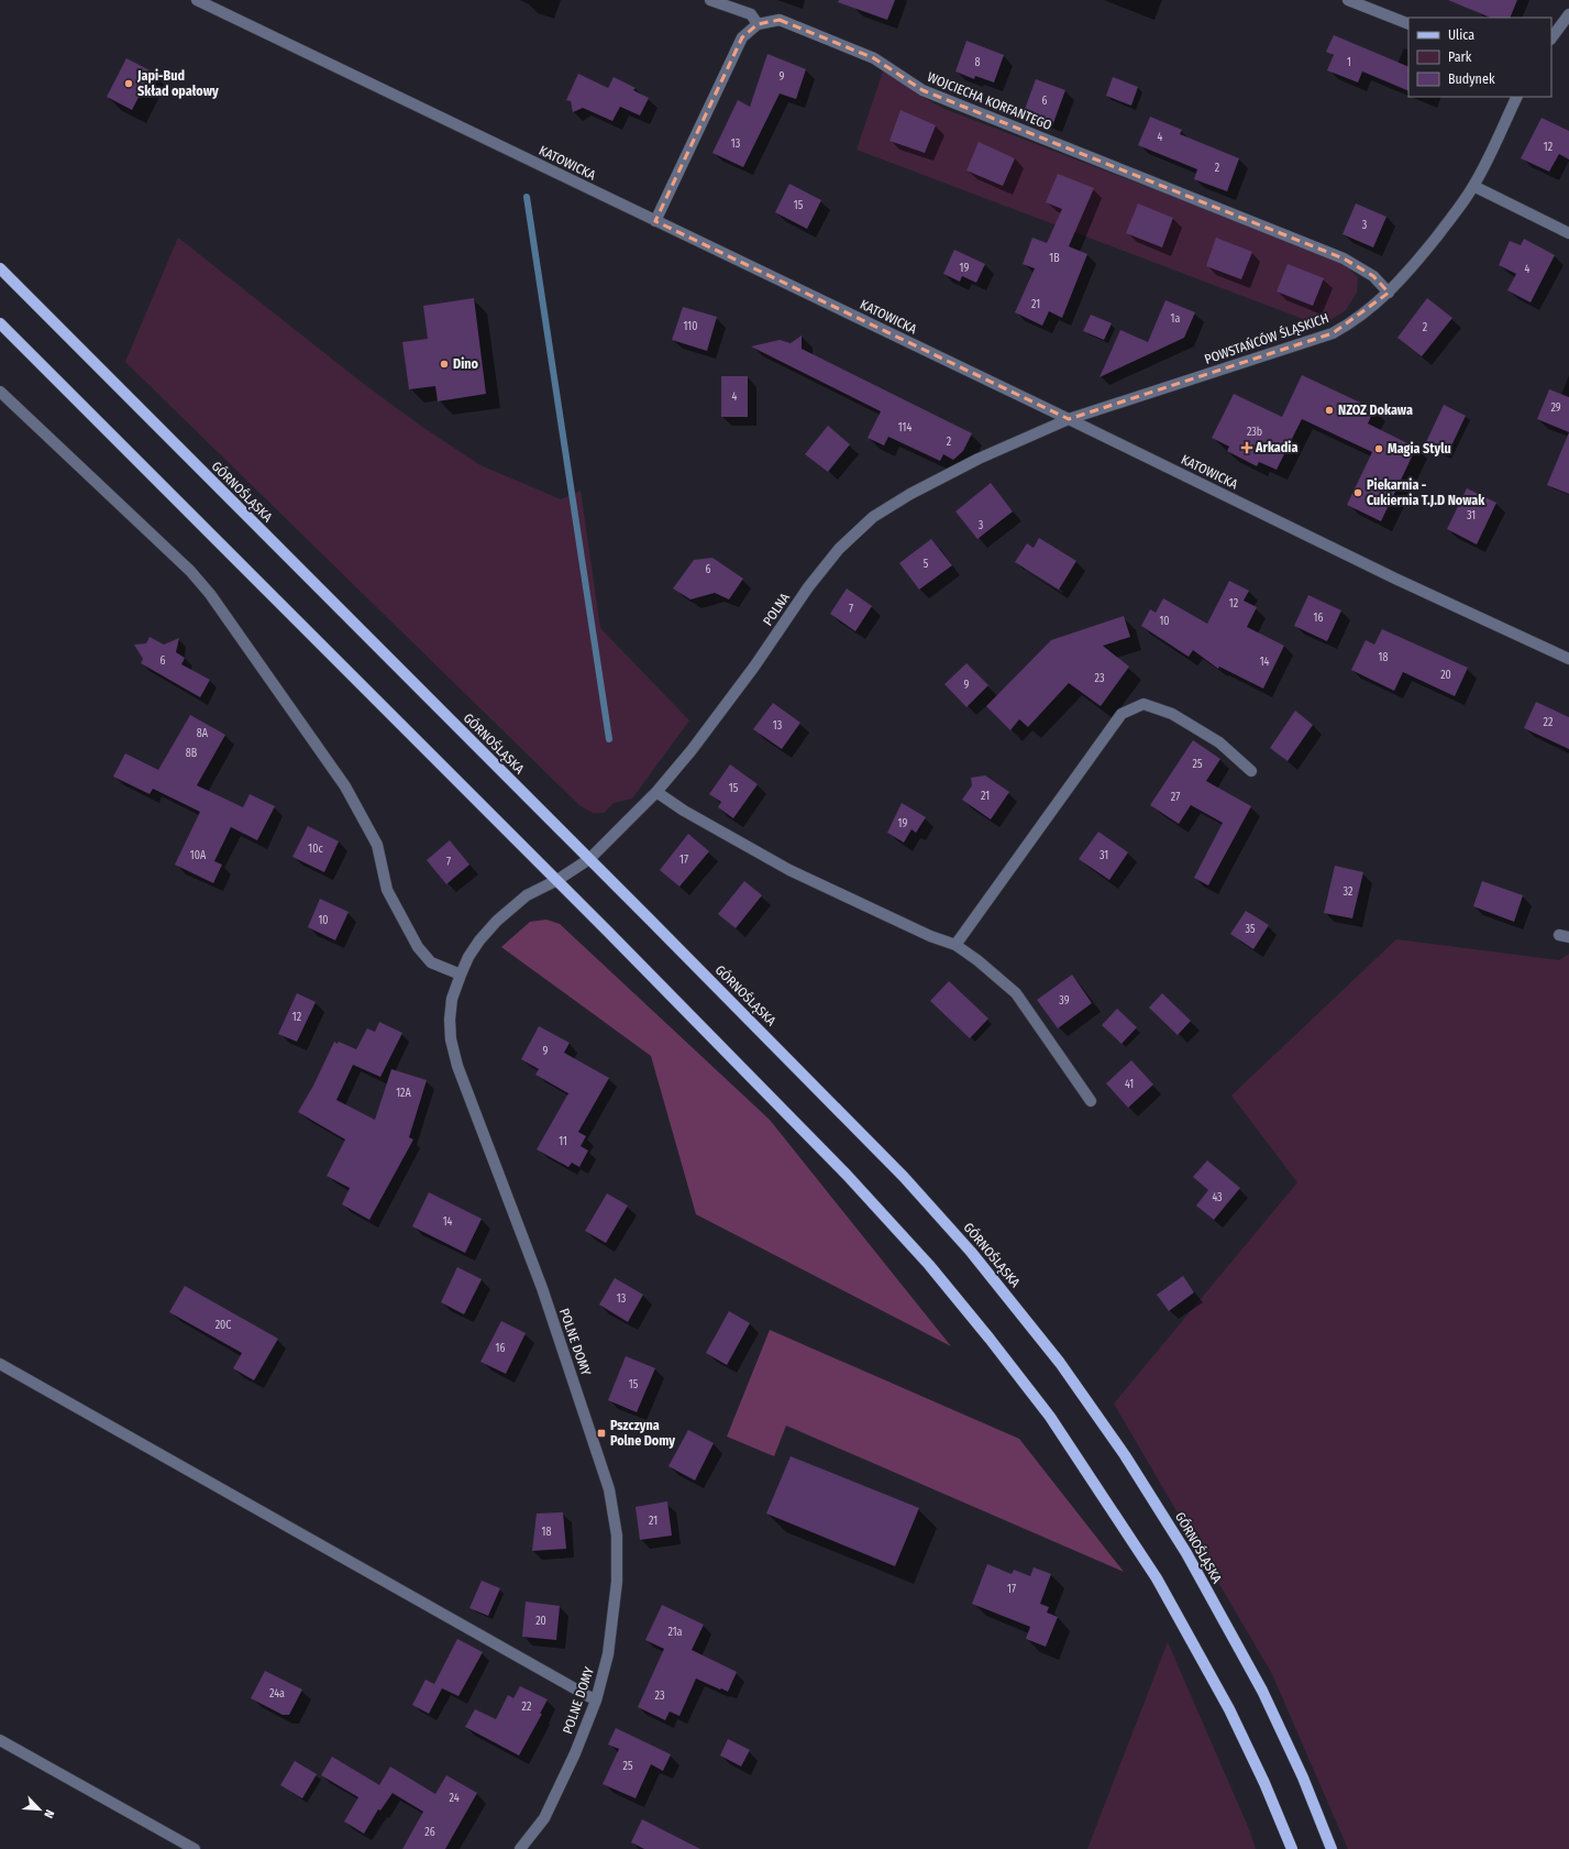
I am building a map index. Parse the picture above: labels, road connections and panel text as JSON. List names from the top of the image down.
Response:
{
  "streets": {
    "main road": ["GÓRNOŚLĄSKA"],
    "street": [
      "WOJCIECHA KORFANTEGO",
      "KATOWICKA",
      "POWSTAŃCÓW ŚLĄSKICH",
      "POLNA",
      "POLNE DOMY"
    ]
  },
  "crossings": [
    ["WOJCIECHA KORFANTEGO", "POWSTAŃCÓW ŚLĄSKICH"],
    ["KATOWICKA", "POWSTAŃCÓW ŚLĄSKICH"],
    ["KATOWICKA", "POLNA"],
    ["POWSTAŃCÓW ŚLĄSKICH", "POLNA"],
    ["GÓRNOŚLĄSKA", "POLNA"],
    ["POLNA", "POLNE DOMY"]
  ],
  "places": {
    "other": [
      "Japi-Bud Skład opałowy",
      "Dino",
      "NZOZ Dokawa",
      "Magia Stylu",
      "Piekarnia - Cukiernia T.J.D Nowak"
    ],
    "health": ["Arkadia"],
    "transit": ["Pszczyna Polne Domy"]
  },
  "house_numbers": [
    "8",
    "1",
    "9",
    "6",
    "4",
    "13",
    "12",
    "2",
    "15",
    "3",
    "1B",
    "19",
    "4",
    "21",
    "1a",
    "110",
    "2",
    "4",
    "29",
    "114",
    "23b",
    "2",
    "31",
    "3",
    "5",
    "6",
    "12",
    "7",
    "16",
    "10",
    "18",
    "6",
    "14",
    "20",
    "23",
    "9",
    "22",
    "13",
    "8A",
    "8B",
    "25",
    "15",
    "21",
    "27",
    "19",
    "10c",
    "10A",
    "31",
    "17",
    "7",
    "32",
    "10",
    "35",
    "39",
    "12",
    "9",
    "41",
    "12A",
    "11",
    "43",
    "14",
    "13",
    "20C",
    "16",
    "15",
    "21",
    "18",
    "17",
    "20",
    "21a",
    "24a",
    "23",
    "22",
    "25",
    "24",
    "26"
  ],
  "legend": ["Ulica", "Park", "Budynek"],
  "north": "bottom right"
}
